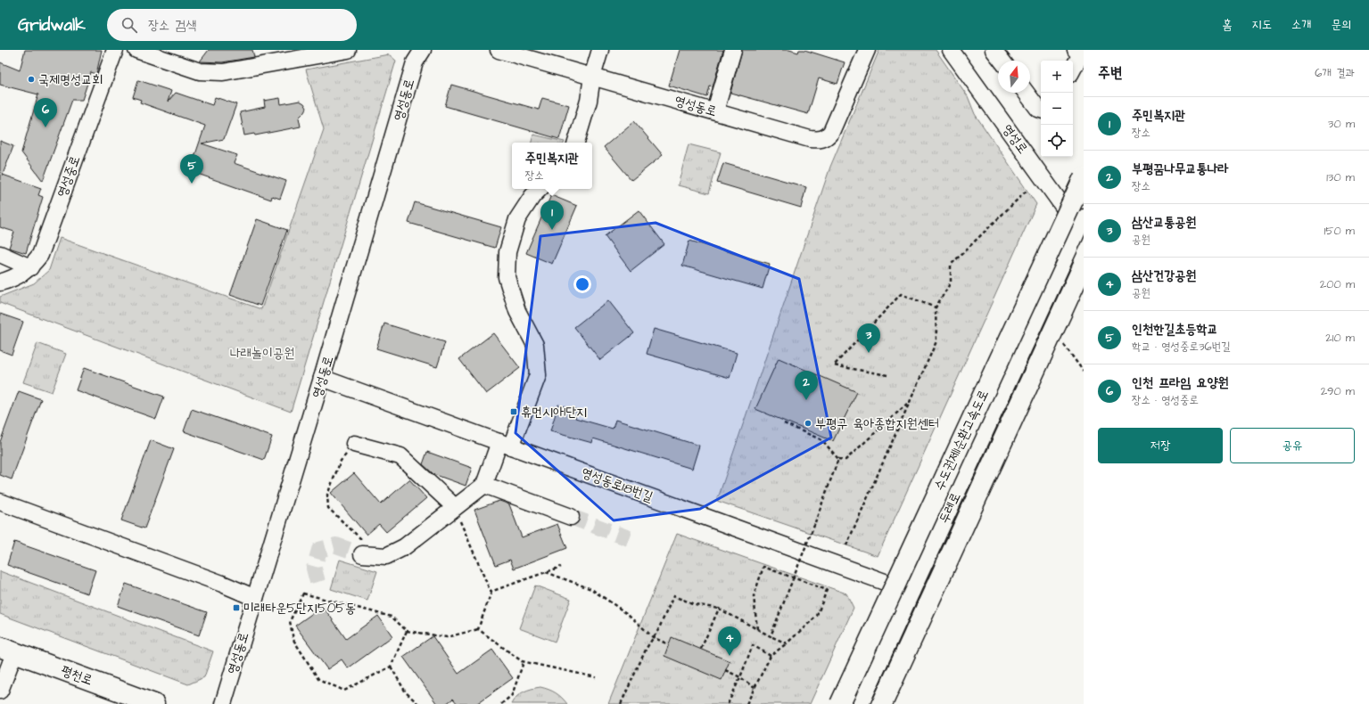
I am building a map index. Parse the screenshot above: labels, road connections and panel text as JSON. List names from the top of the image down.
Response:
{
  "streets": {
    "main road": ["수도권제1순환고속도로", "평천로"],
    "street": [
      "영성동로",
      "영성로",
      "영성중로",
      "영성동로18번길",
      "두레로"
    ]
  },
  "crossings": [
    ["영성동로", "영성동로18번길"],
    ["영성로", "두레로"],
    ["영성동로18번길", "두레로"]
  ],
  "parks": ["나래놀이공원"],
  "places": {
    "other": ["국제명성교회", "부평구 육아종합지원센터"],
    "transit": ["휴먼시아1단지", "미래타운5단지505동"]
  },
  "north": "top",
  "page": {
    "header": "Gridwalk",
    "search": "장소 검색",
    "nav": [
      "홈",
      "지도",
      "소개",
      "문의"
    ],
    "heading": ["주변", "6개 결과"],
    "map_buttons": ["+", "−"],
    "list": [
      {
        "mark": "1",
        "name": "주민복지관",
        "note": "장소",
        "value": "30 m"
      },
      {
        "mark": "2",
        "name": "부평꿈나무교통나라",
        "note": "장소",
        "value": "130 m"
      },
      {
        "mark": "3",
        "name": "삼산교통공원",
        "note": "공원",
        "value": "150 m"
      },
      {
        "mark": "4",
        "name": "삼산건강공원",
        "note": "공원",
        "value": "200 m"
      },
      {
        "mark": "5",
        "name": "인천한길초등학교",
        "note": "학교 · 영성중로36번길",
        "value": "210 m"
      },
      {
        "mark": "6",
        "name": "인천 프라임 요양원",
        "note": "장소 · 영성중로",
        "value": "290 m"
      }
    ],
    "pins": [
      "6",
      "5",
      "1",
      "3",
      "2",
      "4"
    ],
    "popup": ["주민복지관", "장소"],
    "buttons": ["저장", "공유"]
  }
}
